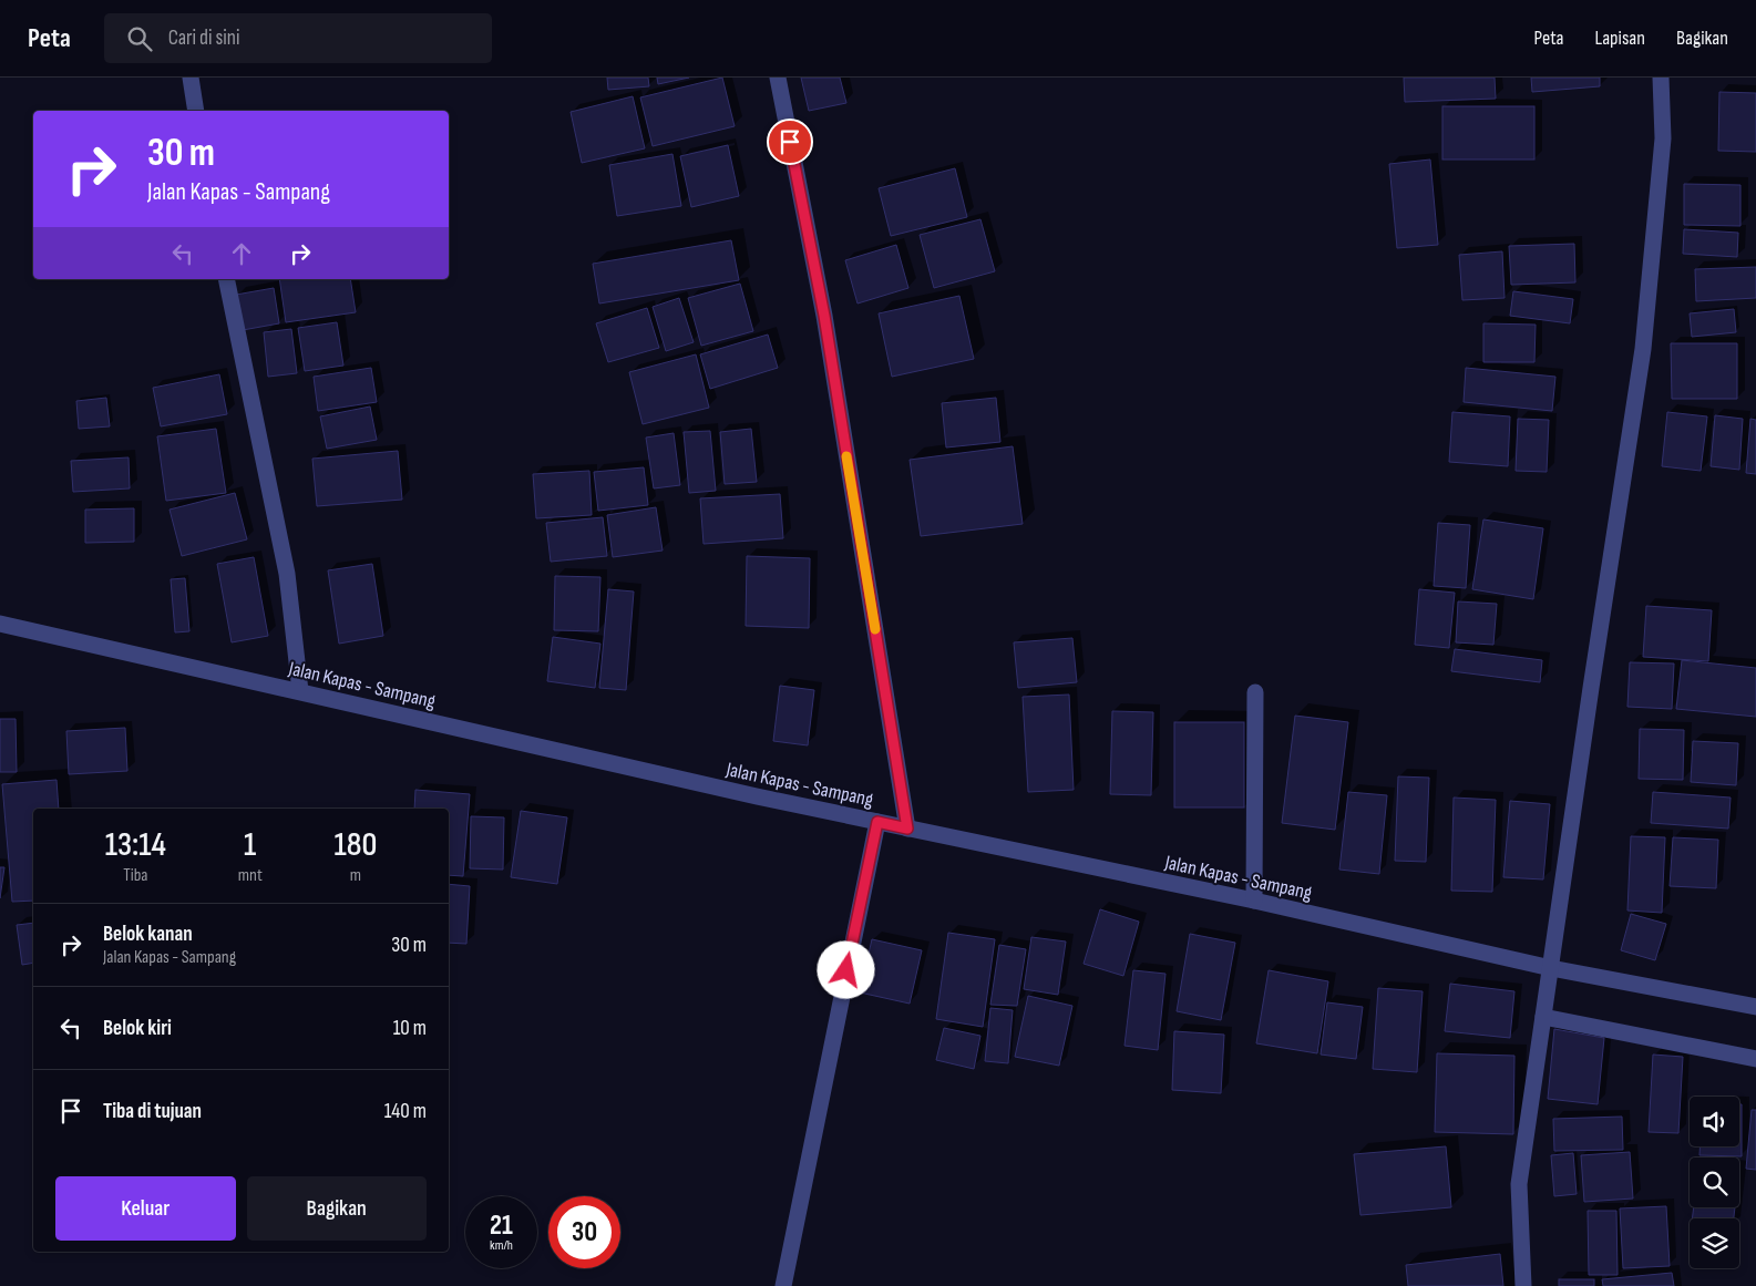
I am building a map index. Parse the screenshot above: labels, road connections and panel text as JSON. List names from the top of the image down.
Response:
{
  "streets": {
    "street": ["Jalan Kapas - Sampang"]
  },
  "page": {
    "header": "Peta",
    "search": "Cari di sini",
    "nav": ["Peta", "Lapisan", "Bagikan"],
    "turn": ["30 m", "Jalan Kapas - Sampang"],
    "eta": [
      "13:14",
      "Tiba",
      "1",
      "mnt",
      "180",
      "m"
    ],
    "list": [
      {
        "name": "Belok kanan",
        "note": "Jalan Kapas - Sampang",
        "value": "30 m"
      },
      {
        "name": "Belok kiri",
        "value": "10 m"
      },
      {
        "name": "Tiba di tujuan",
        "value": "140 m"
      }
    ],
    "buttons": ["Keluar", "Bagikan"],
    "speed": "21 km/h",
    "limit": "30"
  }
}
